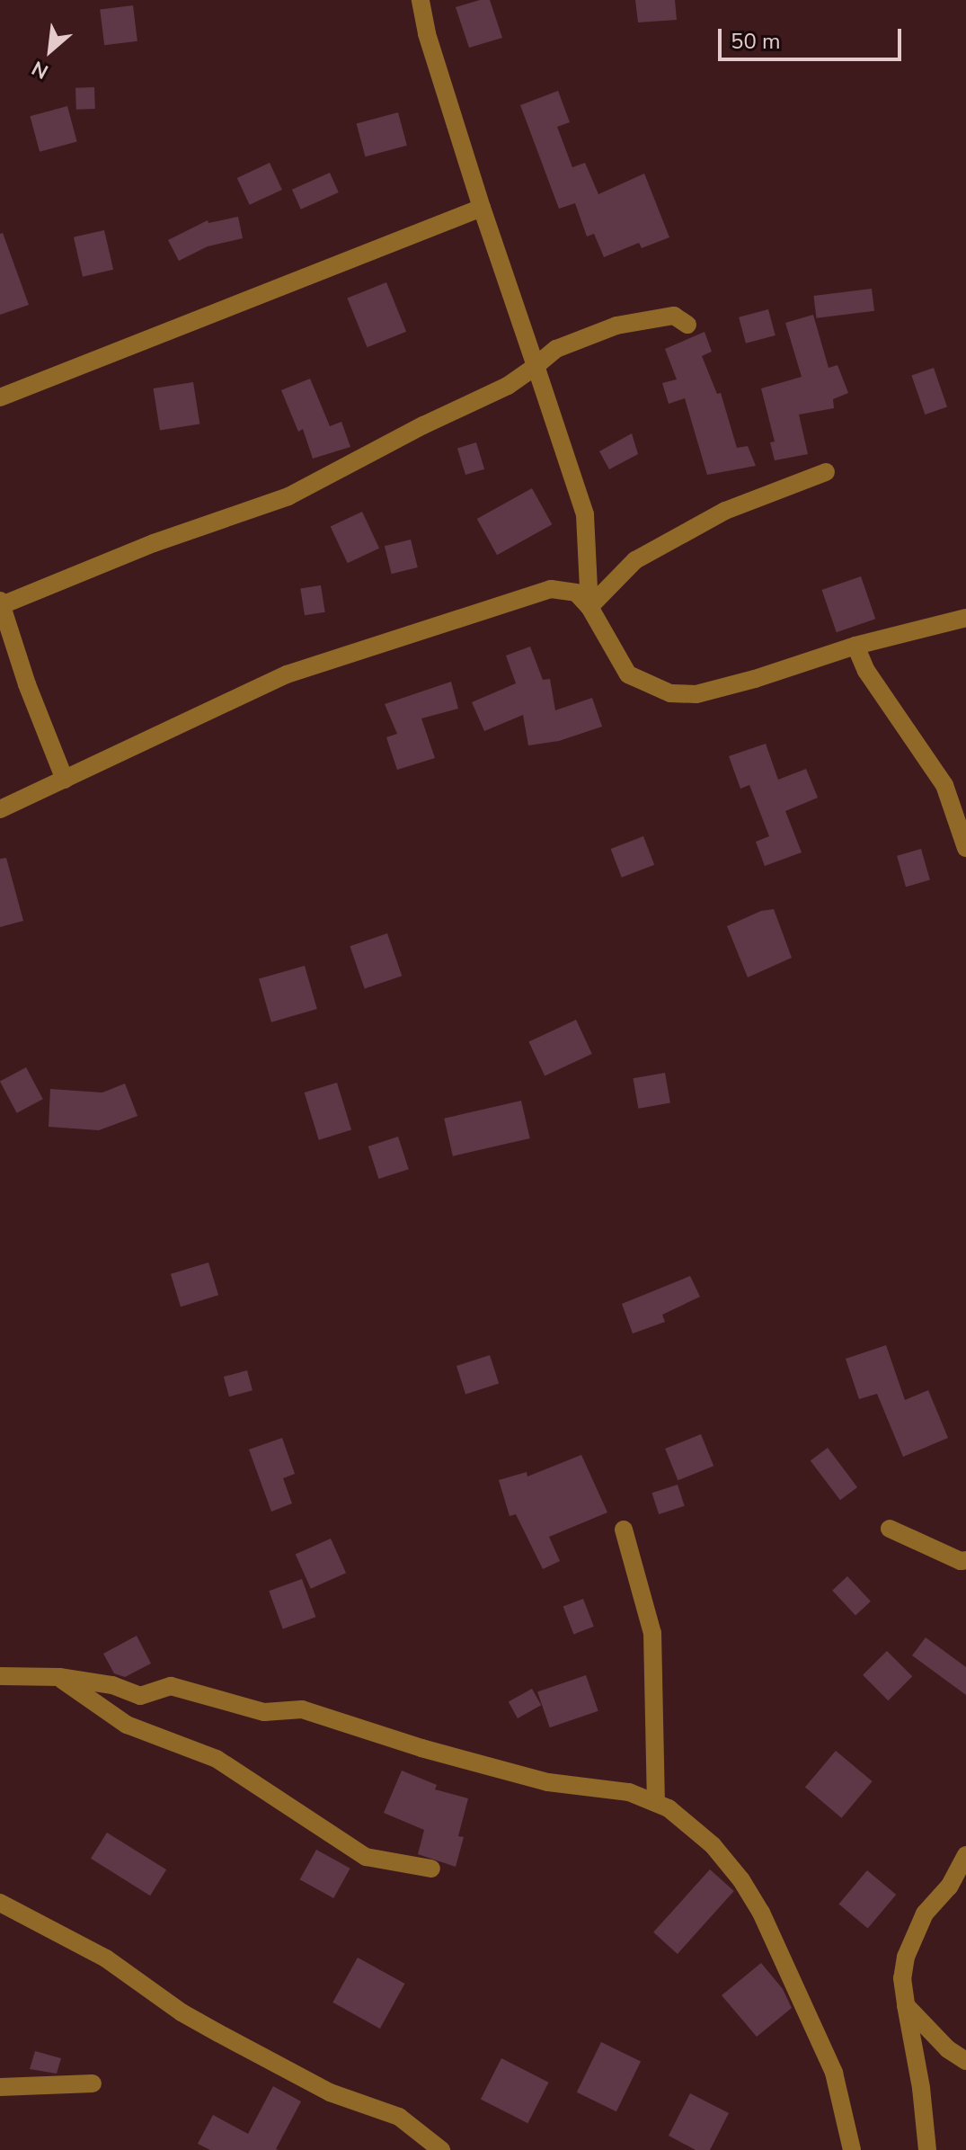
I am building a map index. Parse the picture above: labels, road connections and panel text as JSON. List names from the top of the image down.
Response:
{
  "scale_bar": "50 m",
  "north": "bottom left"
}
